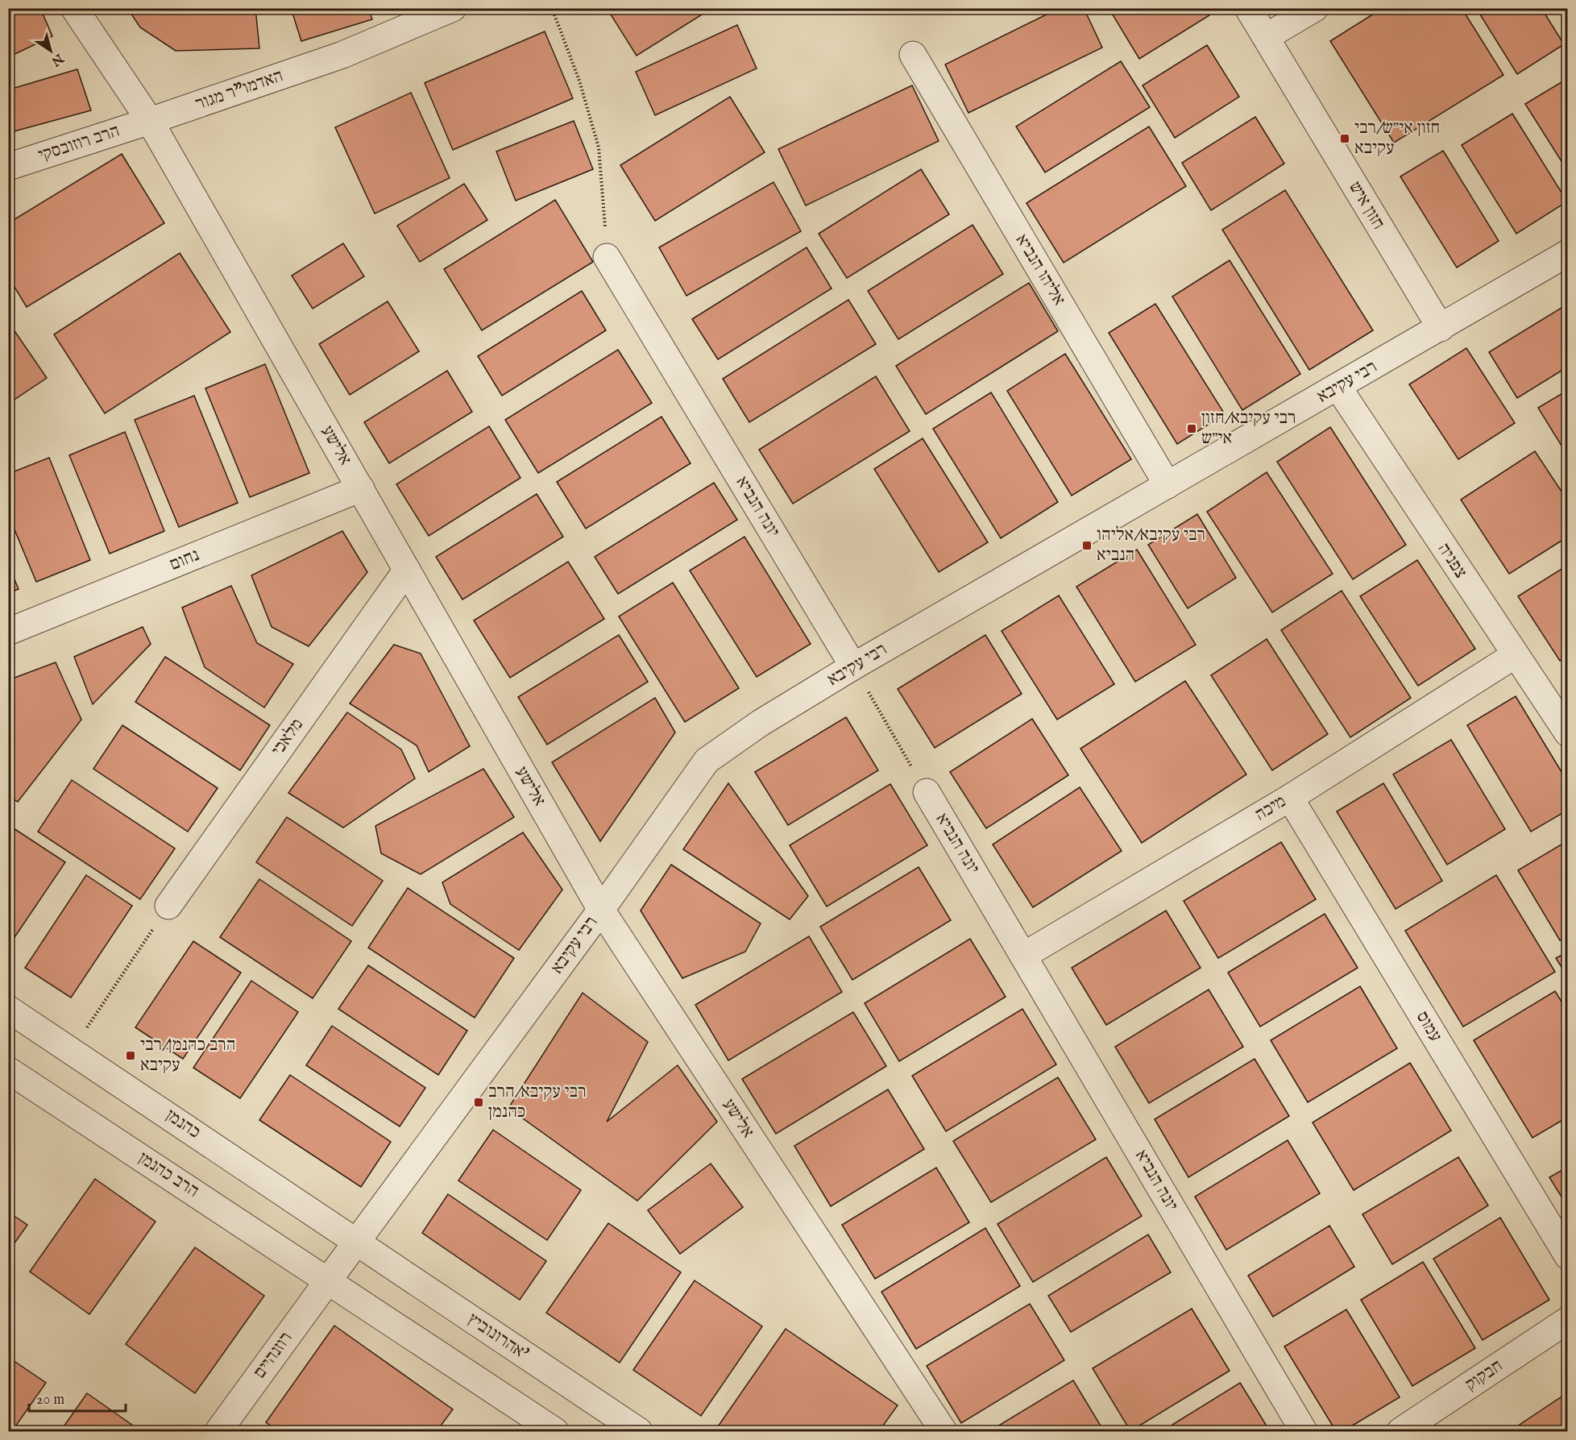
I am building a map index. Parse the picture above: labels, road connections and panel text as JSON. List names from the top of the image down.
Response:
{
  "streets": {
    "street": [
      "האדמו\"ר מגור",
      "הרב רוזובסקי",
      "חזון איש",
      "אליהו הנביא",
      "רבי עקיבא",
      "אלישע",
      "יונה הנביא",
      "נחום",
      "צפניה",
      "מלאכי",
      "מיכה",
      "עמוס",
      "כהנמן",
      "הרב כהנמן",
      "אהרונוביץ'",
      "רוזנהיים",
      "חבקוק"
    ]
  },
  "crossings": [
    ["האדמו\"ר מגור", "הרב רוזובסקי"],
    ["האדמו\"ר מגור", "אלישע"],
    ["הרב רוזובסקי", "אלישע"],
    ["חזון איש", "רבי עקיבא"],
    ["אליהו הנביא", "רבי עקיבא"],
    ["רבי עקיבא", "אלישע"],
    ["רבי עקיבא", "יונה הנביא"],
    ["רבי עקיבא", "צפניה"],
    ["רבי עקיבא", "כהנמן"],
    ["רבי עקיבא", "הרב כהנמן"],
    ["רבי עקיבא", "אהרונוביץ'"],
    ["רבי עקיבא", "רוזנהיים"],
    ["אלישע", "נחום"],
    ["אלישע", "מלאכי"],
    ["יונה הנביא", "מיכה"],
    ["צפניה", "מיכה"],
    ["מיכה", "עמוס"],
    ["כהנמן", "אהרונוביץ'"],
    ["הרב כהנמן", "רוזנהיים"]
  ],
  "places": {
    "transit": [
      "חזון אי״ש/רבי עקיבא",
      "רבי עקיבא/חזון אי״ש",
      "רבי עקיבא/אליהו הנביא",
      "הרב כהנמן/רבי עקיבא",
      "רבי עקיבא/הרב כהנמן"
    ]
  },
  "scale_bar": "20 m",
  "north": "bottom right"
}
